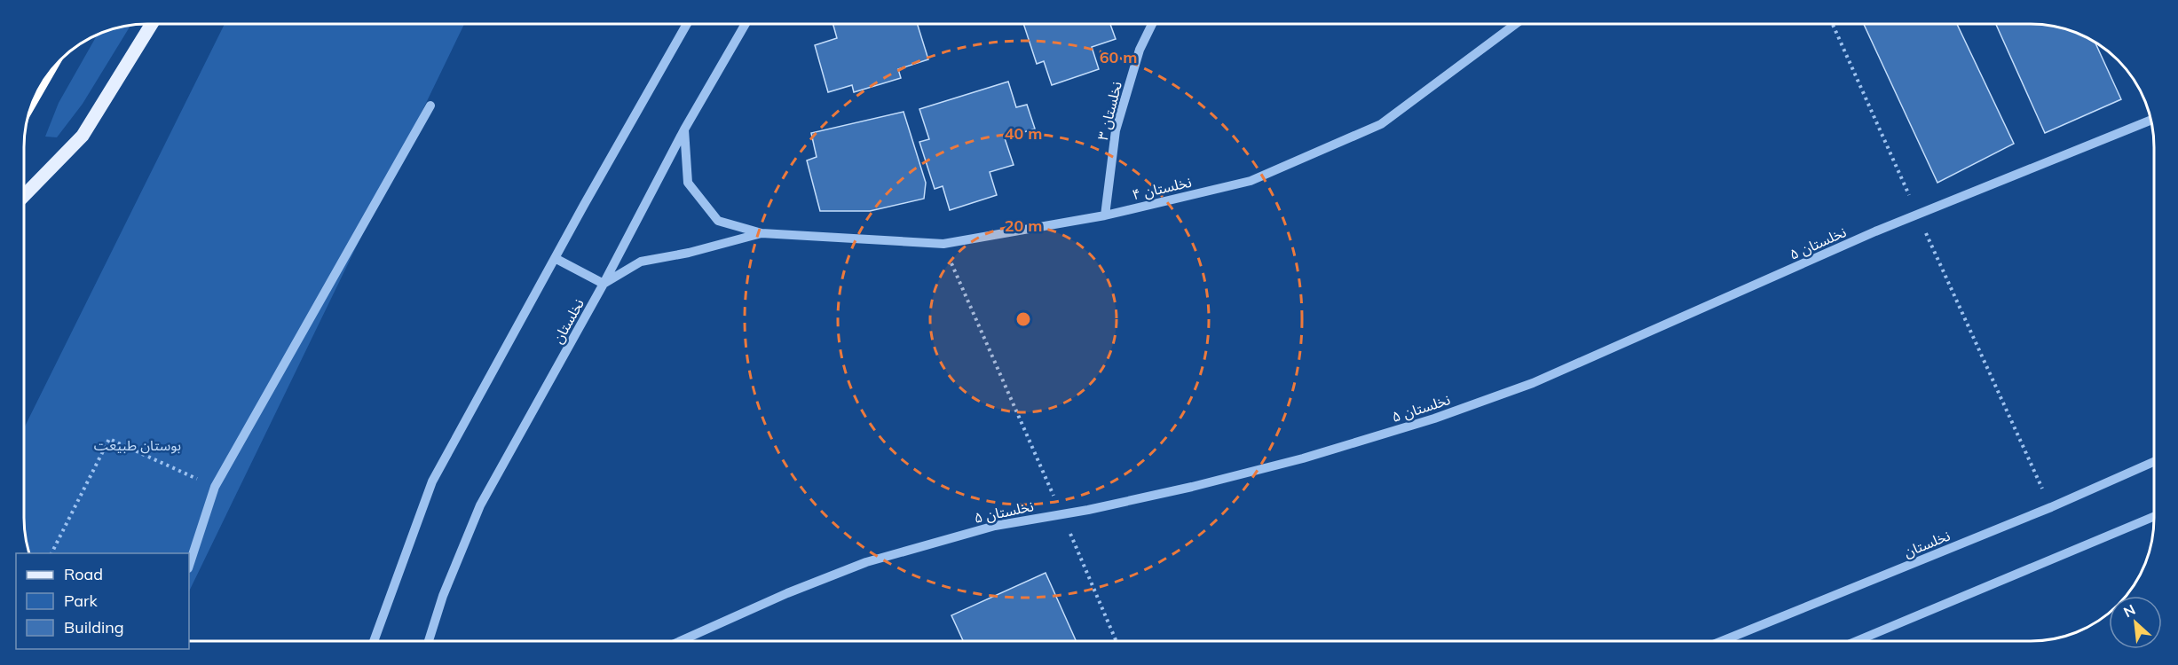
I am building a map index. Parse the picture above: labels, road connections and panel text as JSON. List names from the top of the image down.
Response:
{
  "streets": {
    "street": [
      "نخلستان ۳",
      "نخلستان ۴",
      "نخلستان ۵",
      "نخلستان"
    ]
  },
  "crossings": [
    ["نخلستان ۳", "نخلستان ۴"]
  ],
  "parks": ["بوستان طبیعت"],
  "legend": ["Road", "Park", "Building"],
  "north": "top left",
  "rings": ["60 m", "40 m", "20 m"]
}
